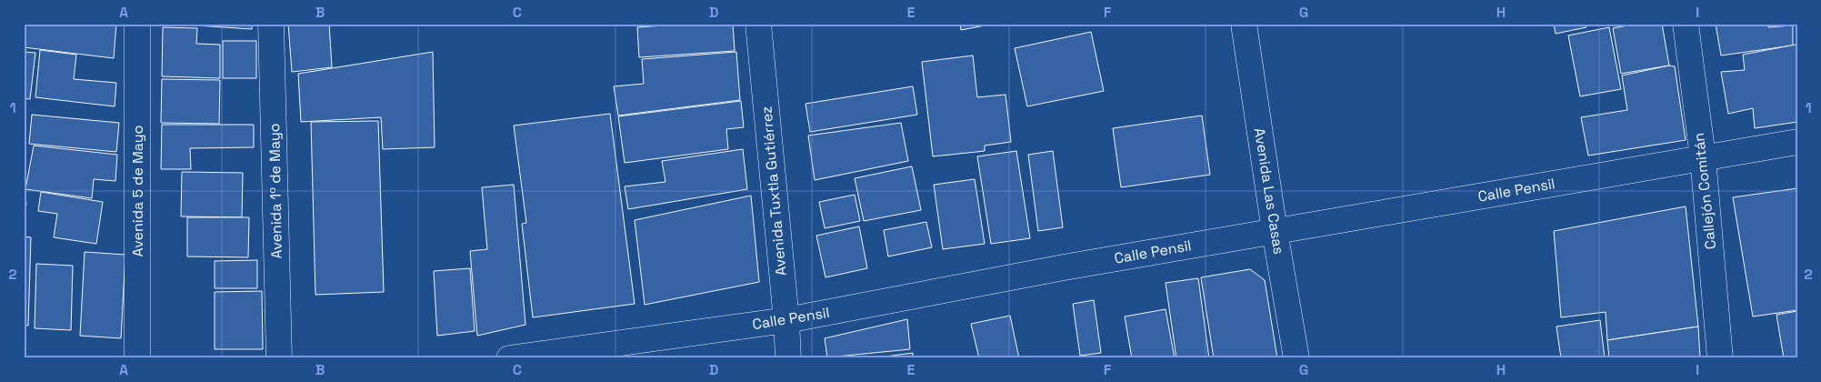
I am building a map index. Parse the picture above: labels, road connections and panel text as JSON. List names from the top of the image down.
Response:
{
  "streets": {
    "street": [
      "Calle Pensil",
      "Avenida 5 de Mayo",
      "Avenida 1º de Mayo",
      "Avenida Tuxtla Gutiérrez",
      "Avenida Las Casas",
      "Callejón Comitán"
    ]
  },
  "crossings": [
    ["Calle Pensil", "Avenida Tuxtla Gutiérrez"],
    ["Calle Pensil", "Avenida Las Casas"],
    ["Calle Pensil", "Callejón Comitán"]
  ],
  "grid": {
    "columns": [
      "A",
      "B",
      "C",
      "D",
      "E",
      "F",
      "G",
      "H",
      "I"
    ],
    "rows": ["1", "2"]
  }
}
